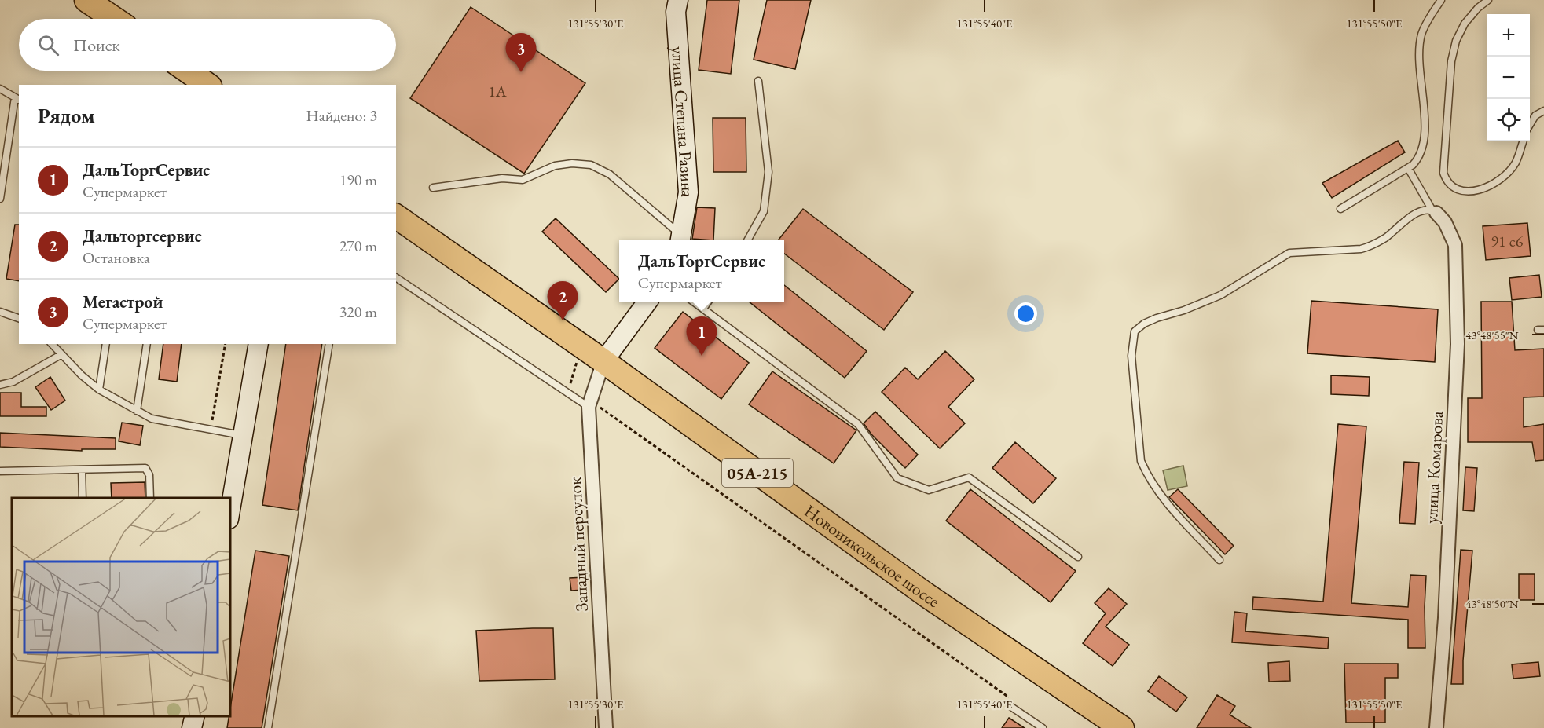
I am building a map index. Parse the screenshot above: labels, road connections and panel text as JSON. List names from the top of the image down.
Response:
{
  "streets": {
    "highway": ["05А-215", "Новоникольское шоссе"],
    "street": ["улица Степана Разина", "улица Комарова", "Западный переулок"]
  },
  "crossings": [
    ["Западный переулок", "Новоникольское шоссе"]
  ],
  "house_numbers": ["1А", "91 с6"],
  "page": {
    "map_buttons": ["+", "−"],
    "search": "Поиск",
    "pins": ["3", "2", "1"],
    "heading": ["Рядом", "Найдено: 3"],
    "list": [
      {
        "mark": "1",
        "name": "ДальТоргСервис",
        "note": "Супермаркет",
        "value": "190 m"
      },
      {
        "mark": "2",
        "name": "Дальторгсервис",
        "note": "Остановка",
        "value": "270 m"
      },
      {
        "mark": "3",
        "name": "Мегастрой",
        "note": "Супермаркет",
        "value": "320 m"
      }
    ],
    "popup": ["ДальТоргСервис", "Супермаркет"]
  },
  "coordinates": [
    "131°55'30\"E",
    "131°55'40\"E",
    "131°55'50\"E",
    "43°48'55\"N",
    "43°48'50\"N"
  ]
}
